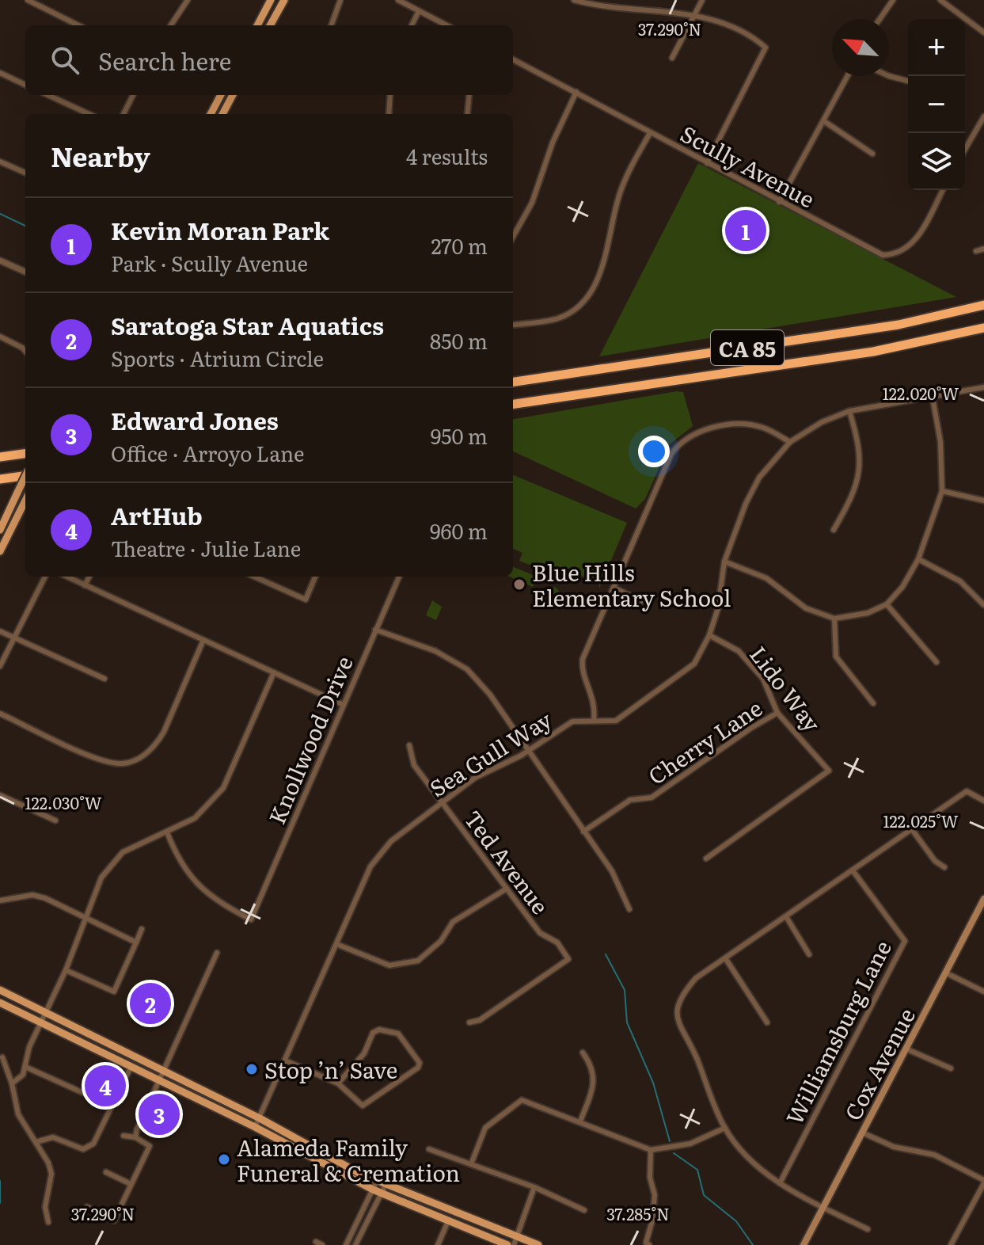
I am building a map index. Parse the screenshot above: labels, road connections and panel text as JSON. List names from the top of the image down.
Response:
{
  "streets": {
    "highway": ["CA 85"],
    "main road": ["Cox Avenue"],
    "street": [
      "Scully Avenue",
      "Lido Way",
      "Knollwood Drive",
      "Cherry Lane",
      "Sea Gull Way",
      "Ted Avenue",
      "Williamsburg Lane"
    ]
  },
  "crossings": [
    ["Lido Way", "Cherry Lane"],
    ["Lido Way", "Sea Gull Way"],
    ["Sea Gull Way", "Ted Avenue"]
  ],
  "places": ["Blue Hills Elementary School", "Stop ’n’ Save", "Alameda Family Funeral & Cremation"],
  "north": "top left",
  "page": {
    "map_buttons": ["+", "−"],
    "search": "Search here",
    "heading": ["Nearby", "4 results"],
    "list": [
      {
        "mark": "1",
        "name": "Kevin Moran Park",
        "note": "Park · Scully Avenue",
        "value": "270 m"
      },
      {
        "mark": "2",
        "name": "Saratoga Star Aquatics",
        "note": "Sports · Atrium Circle",
        "value": "850 m"
      },
      {
        "mark": "3",
        "name": "Edward Jones",
        "note": "Office · Arroyo Lane",
        "value": "950 m"
      },
      {
        "mark": "4",
        "name": "ArtHub",
        "note": "Theatre · Julie Lane",
        "value": "960 m"
      }
    ],
    "pins": [
      "1",
      "2",
      "4",
      "3"
    ]
  },
  "coordinates": [
    "37.290°N",
    "122.020°W",
    "122.030°W",
    "122.025°W",
    "37.285°N"
  ]
}
